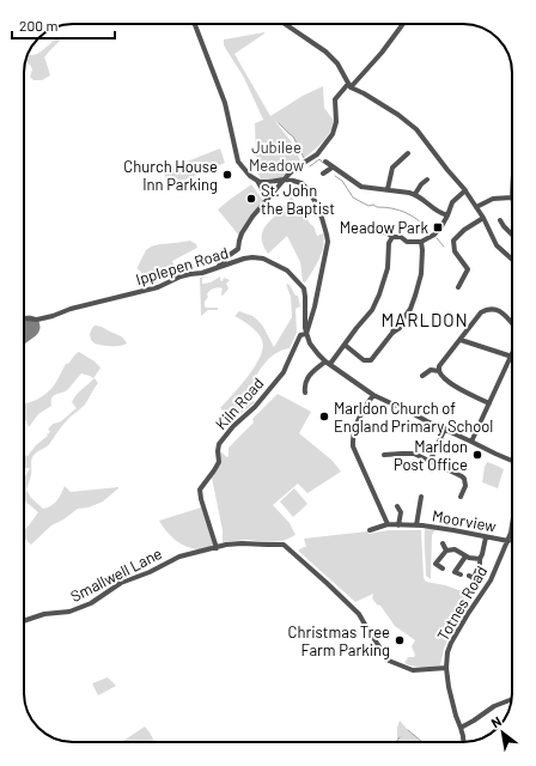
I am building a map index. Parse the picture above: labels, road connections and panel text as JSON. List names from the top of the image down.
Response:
{
  "streets": {
    "street": [
      "Ipplepen Road",
      "Kiln Road",
      "Moorview",
      "Smallwell Lane",
      "Totnes Road"
    ]
  },
  "crossings": [
    ["Ipplepen Road", "Kiln Road"],
    ["Kiln Road", "Smallwell Lane"],
    ["Moorview", "Totnes Road"],
    ["Smallwell Lane", "Totnes Road"]
  ],
  "districts": ["MARLDON"],
  "parks": ["Jubilee Meadow"],
  "places": {
    "other": [
      "Church House Inn Parking",
      "St. John the Baptist",
      "Marldon Church of England Primary School",
      "Marldon Post Office",
      "Christmas Tree Farm Parking"
    ],
    "transit": ["Meadow Park"]
  },
  "scale_bar": "200 m",
  "north": "top left"
}
